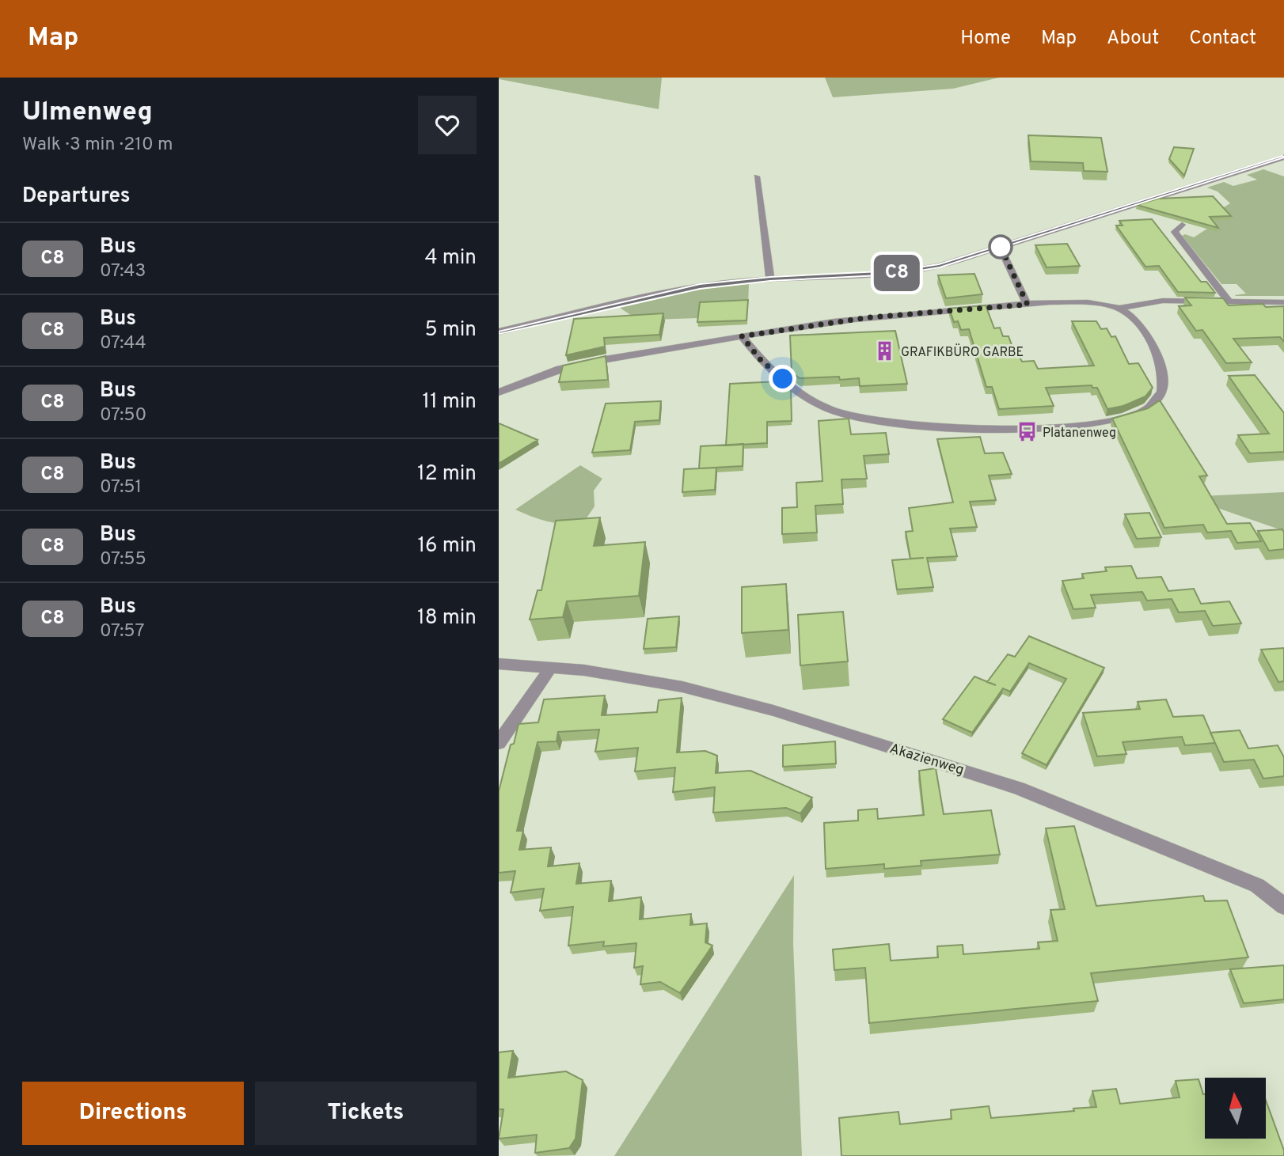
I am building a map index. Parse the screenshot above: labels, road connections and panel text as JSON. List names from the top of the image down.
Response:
{
  "streets": {
    "street": ["Akazienweg"]
  },
  "places": {
    "building": ["GRAFIKBÜRO GARBE"],
    "bus stop": ["Platanenweg"]
  },
  "lines": ["bus line C8"],
  "north": "top",
  "page": {
    "header": "Map",
    "nav": [
      "Home",
      "Map",
      "About",
      "Contact"
    ],
    "heading": [
      ["Ulmenweg", "Walk · 3 min · 210 m"],
      "Departures"
    ],
    "on_map": "C8",
    "list": [
      {
        "mark": "C8",
        "name": "Bus",
        "note": "07:43",
        "value": "4 min"
      },
      {
        "mark": "C8",
        "name": "Bus",
        "note": "07:44",
        "value": "5 min"
      },
      {
        "mark": "C8",
        "name": "Bus",
        "note": "07:50",
        "value": "11 min"
      },
      {
        "mark": "C8",
        "name": "Bus",
        "note": "07:51",
        "value": "12 min"
      },
      {
        "mark": "C8",
        "name": "Bus",
        "note": "07:55",
        "value": "16 min"
      },
      {
        "mark": "C8",
        "name": "Bus",
        "note": "07:57",
        "value": "18 min"
      }
    ],
    "buttons": ["Directions", "Tickets"]
  }
}
